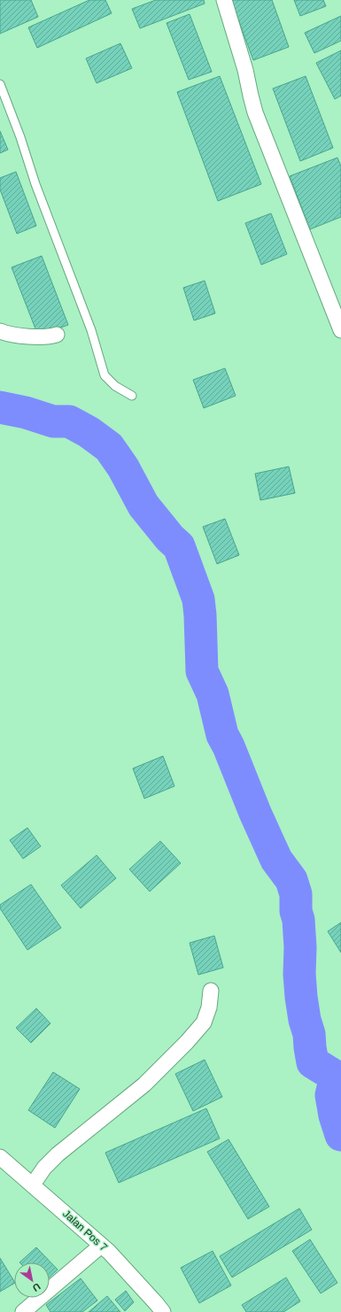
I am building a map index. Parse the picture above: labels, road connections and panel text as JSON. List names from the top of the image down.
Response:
{
  "streets": {
    "street": ["Jalan Pos 7"]
  },
  "north": "bottom right"
}
